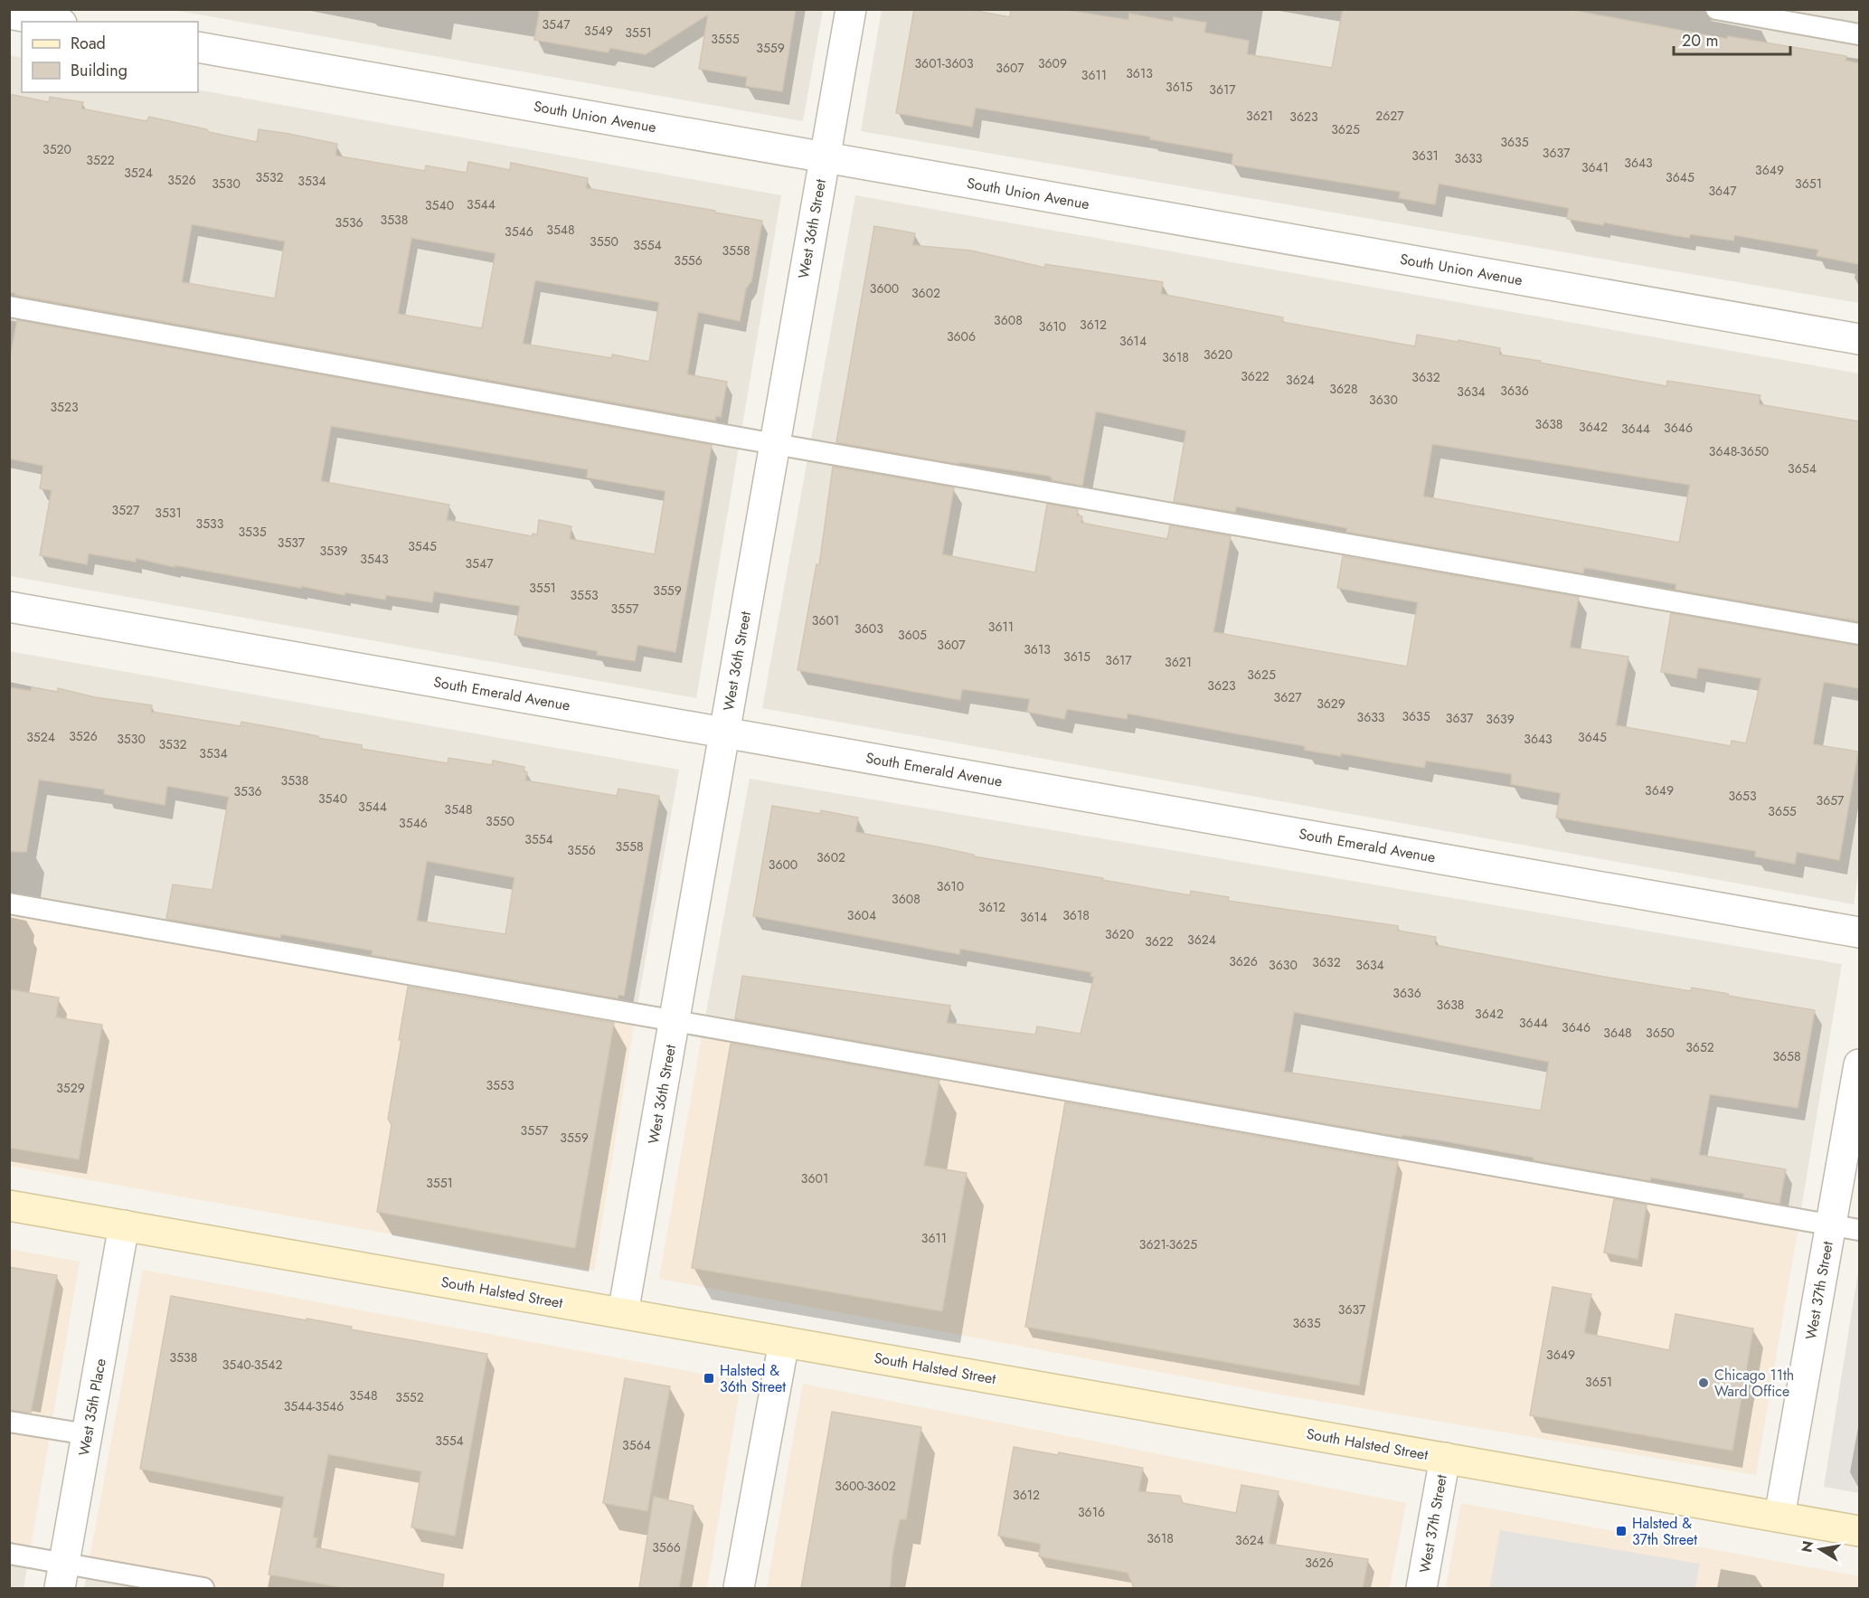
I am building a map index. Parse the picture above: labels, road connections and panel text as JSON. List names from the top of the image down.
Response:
{
  "streets": {
    "main road": ["South Halsted Street"],
    "street": [
      "South Union Avenue",
      "West 36th Street",
      "South Emerald Avenue",
      "West 37th Street",
      "West 35th Place"
    ]
  },
  "crossings": [
    ["South Union Avenue", "West 36th Street"],
    ["West 36th Street", "South Emerald Avenue"],
    ["West 36th Street", "South Halsted Street"],
    ["West 37th Street", "South Halsted Street"],
    ["South Halsted Street", "West 35th Place"]
  ],
  "places": {
    "transit": ["Halsted & 36th Street", "Halsted & 37th Street"],
    "other": ["Chicago 11th Ward Office"]
  },
  "house_numbers": [
    "3547",
    "3549",
    "3551",
    "3555",
    "3559",
    "3601-3603",
    "3609",
    "3607",
    "3613",
    "3611",
    "3615",
    "3617",
    "3621",
    "2627",
    "3623",
    "3625",
    "3635",
    "3520",
    "3637",
    "3631",
    "3633",
    "3522",
    "3643",
    "3641",
    "3649",
    "3524",
    "3532",
    "3645",
    "3526",
    "3534",
    "3530",
    "3651",
    "3647",
    "3544",
    "3540",
    "3538",
    "3536",
    "3548",
    "3546",
    "3550",
    "3554",
    "3558",
    "3556",
    "3600",
    "3602",
    "3608",
    "3612",
    "3610",
    "3606",
    "3614",
    "3620",
    "3618",
    "3622",
    "3632",
    "3624",
    "3628",
    "3636",
    "3634",
    "3630",
    "3523",
    "3638",
    "3642",
    "3646",
    "3644",
    "3648-3650",
    "3654",
    "3527",
    "3531",
    "3533",
    "3535",
    "3537",
    "3545",
    "3539",
    "3543",
    "3547",
    "3551",
    "3559",
    "3553",
    "3557",
    "3601",
    "3611",
    "3603",
    "3605",
    "3607",
    "3613",
    "3615",
    "3617",
    "3621",
    "3625",
    "3623",
    "3627",
    "3629",
    "3635",
    "3633",
    "3637",
    "3639",
    "3526",
    "3524",
    "3645",
    "3530",
    "3643",
    "3532",
    "3534",
    "3538",
    "3649",
    "3536",
    "3653",
    "3540",
    "3657",
    "3544",
    "3548",
    "3655",
    "3550",
    "3546",
    "3554",
    "3558",
    "3556",
    "3602",
    "3600",
    "3610",
    "3608",
    "3612",
    "3604",
    "3618",
    "3614",
    "3620",
    "3624",
    "3622",
    "3626",
    "3632",
    "3630",
    "3634",
    "3636",
    "3638",
    "3642",
    "3644",
    "3646",
    "3648",
    "3650",
    "3652",
    "3658",
    "3553",
    "3529",
    "3557",
    "3559",
    "3601",
    "3551",
    "3611",
    "3621-3625",
    "3637",
    "3635",
    "3649",
    "3538",
    "3540-3542",
    "3651",
    "3548",
    "3552",
    "3544-3546",
    "3554",
    "3564",
    "3600-3602",
    "3612",
    "3616",
    "3618",
    "3624",
    "3566",
    "3626"
  ],
  "legend": ["Road", "Building"],
  "scale_bar": "20 m",
  "north": "left"
}
